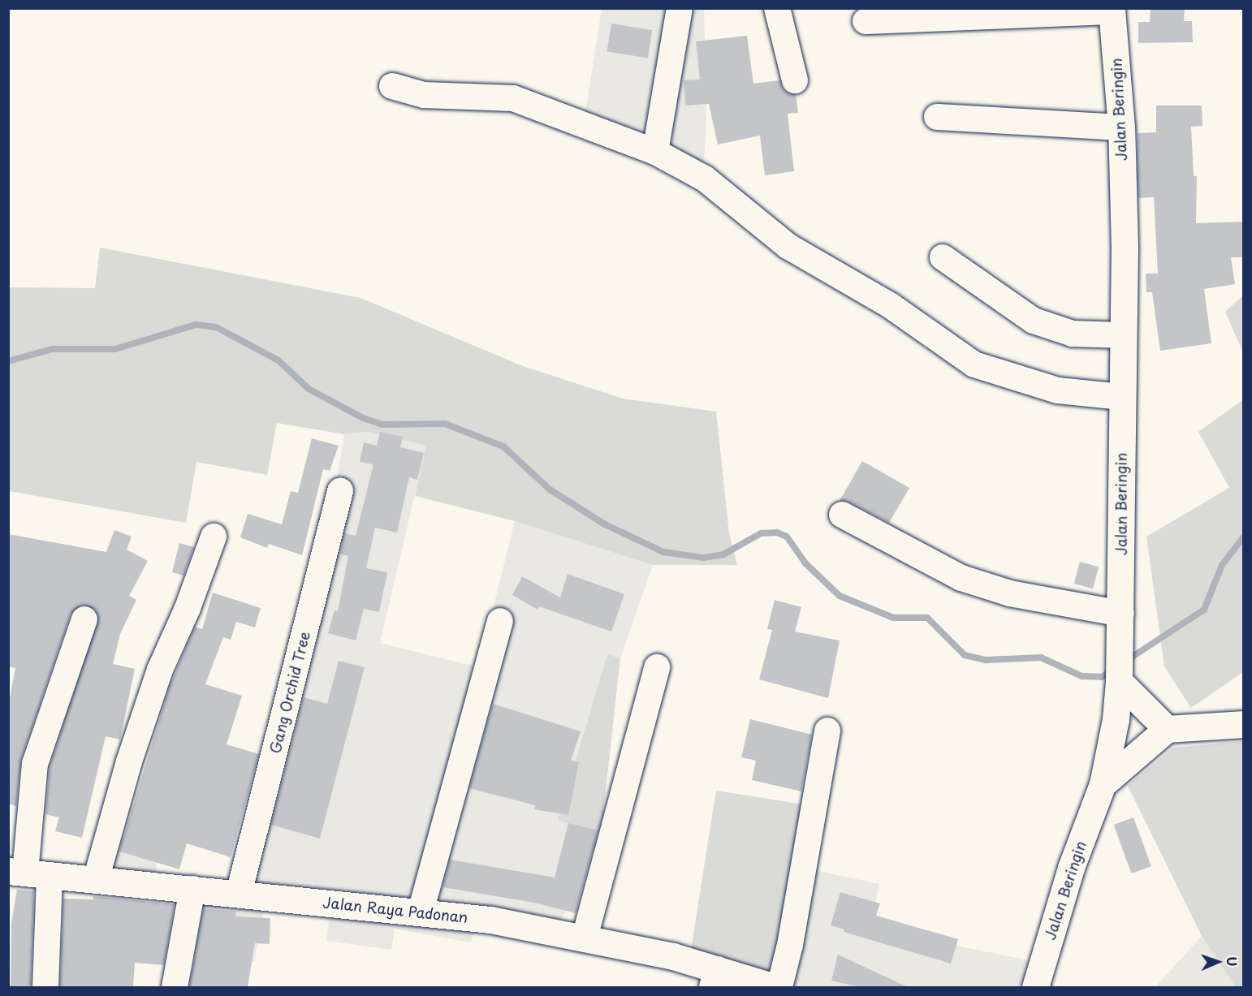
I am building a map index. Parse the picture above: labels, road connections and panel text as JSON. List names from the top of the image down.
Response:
{
  "streets": {
    "street": ["Jalan Beringin", "Gang Orchid Tree", "Jalan Raya Padonan"]
  },
  "crossings": [
    ["Gang Orchid Tree", "Jalan Raya Padonan"]
  ],
  "north": "right"
}
